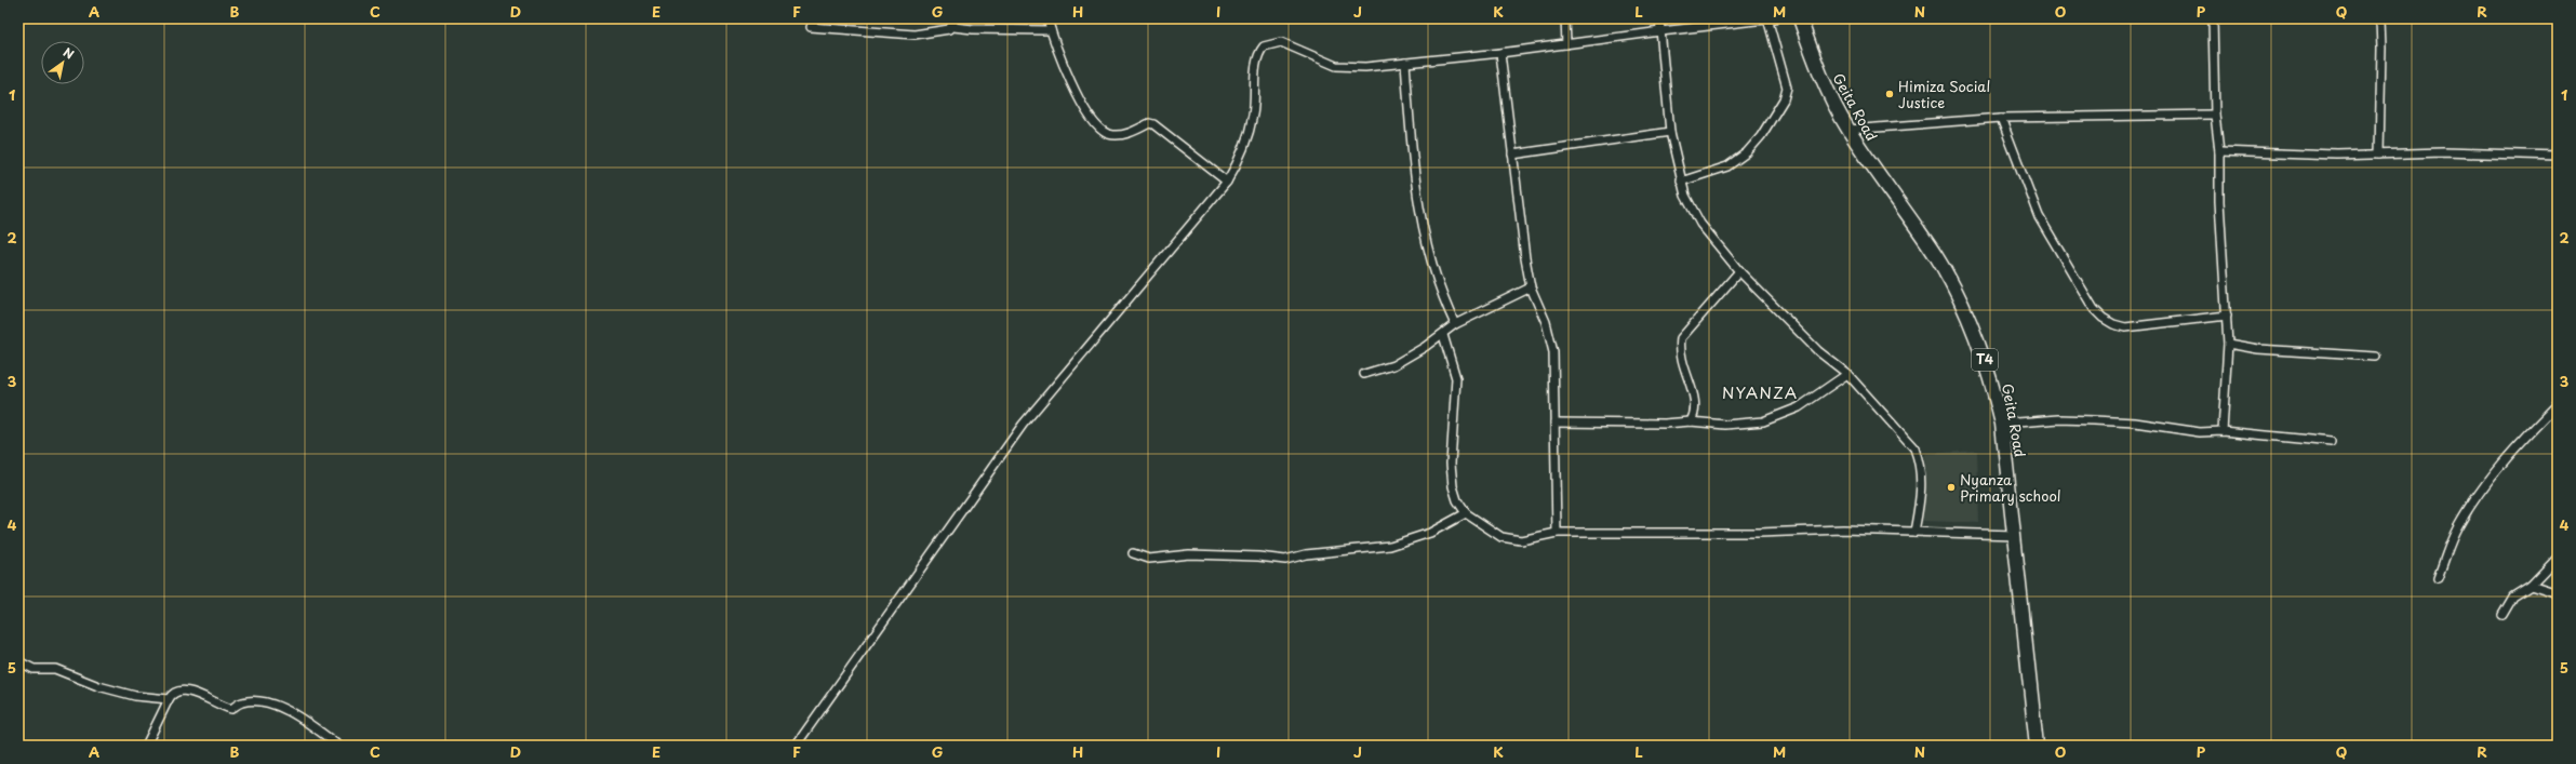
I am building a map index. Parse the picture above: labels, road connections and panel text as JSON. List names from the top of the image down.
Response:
{
  "streets": {
    "highway": ["Geita Road", "T4"]
  },
  "districts": ["NYANZA"],
  "places": ["Himiza Social Justice", "Nyanza Primary school"],
  "north": "top right",
  "grid": {
    "columns": [
      "A",
      "B",
      "C",
      "D",
      "E",
      "F",
      "G",
      "H",
      "I",
      "J",
      "K",
      "L",
      "M",
      "N",
      "O",
      "P",
      "Q",
      "R"
    ],
    "rows": [
      "1",
      "2",
      "3",
      "4",
      "5"
    ]
  }
}
